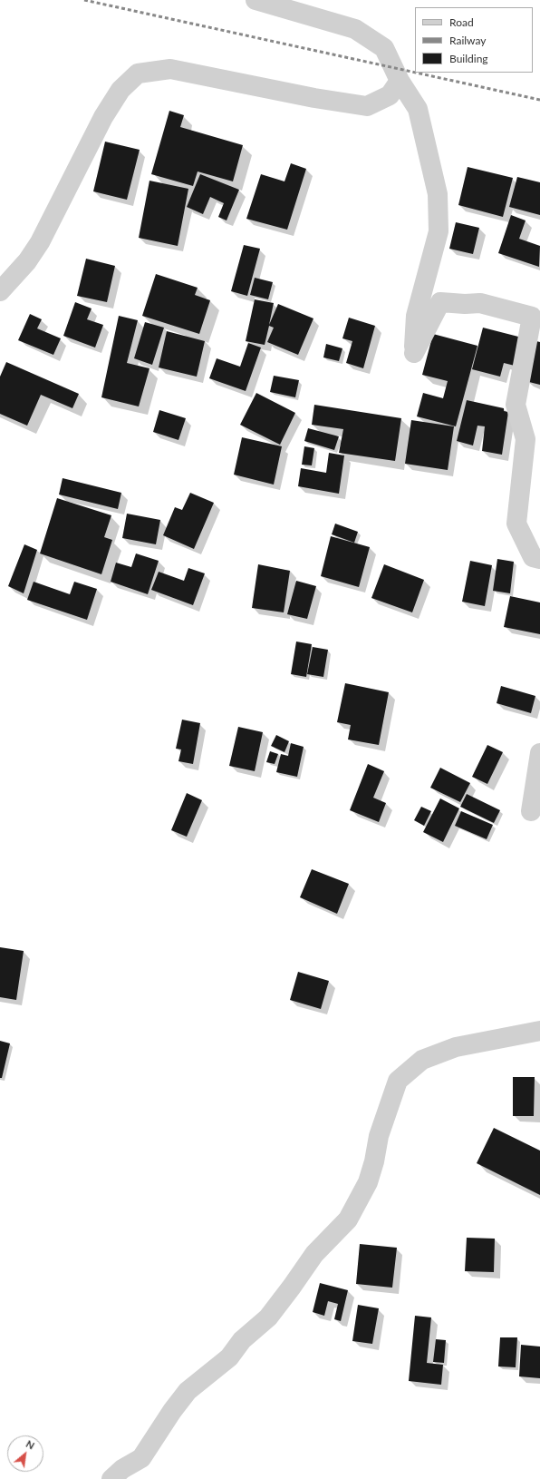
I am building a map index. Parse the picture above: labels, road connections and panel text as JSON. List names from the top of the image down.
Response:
{
  "legend": ["Road", "Railway", "Building"],
  "north": "top right"
}
